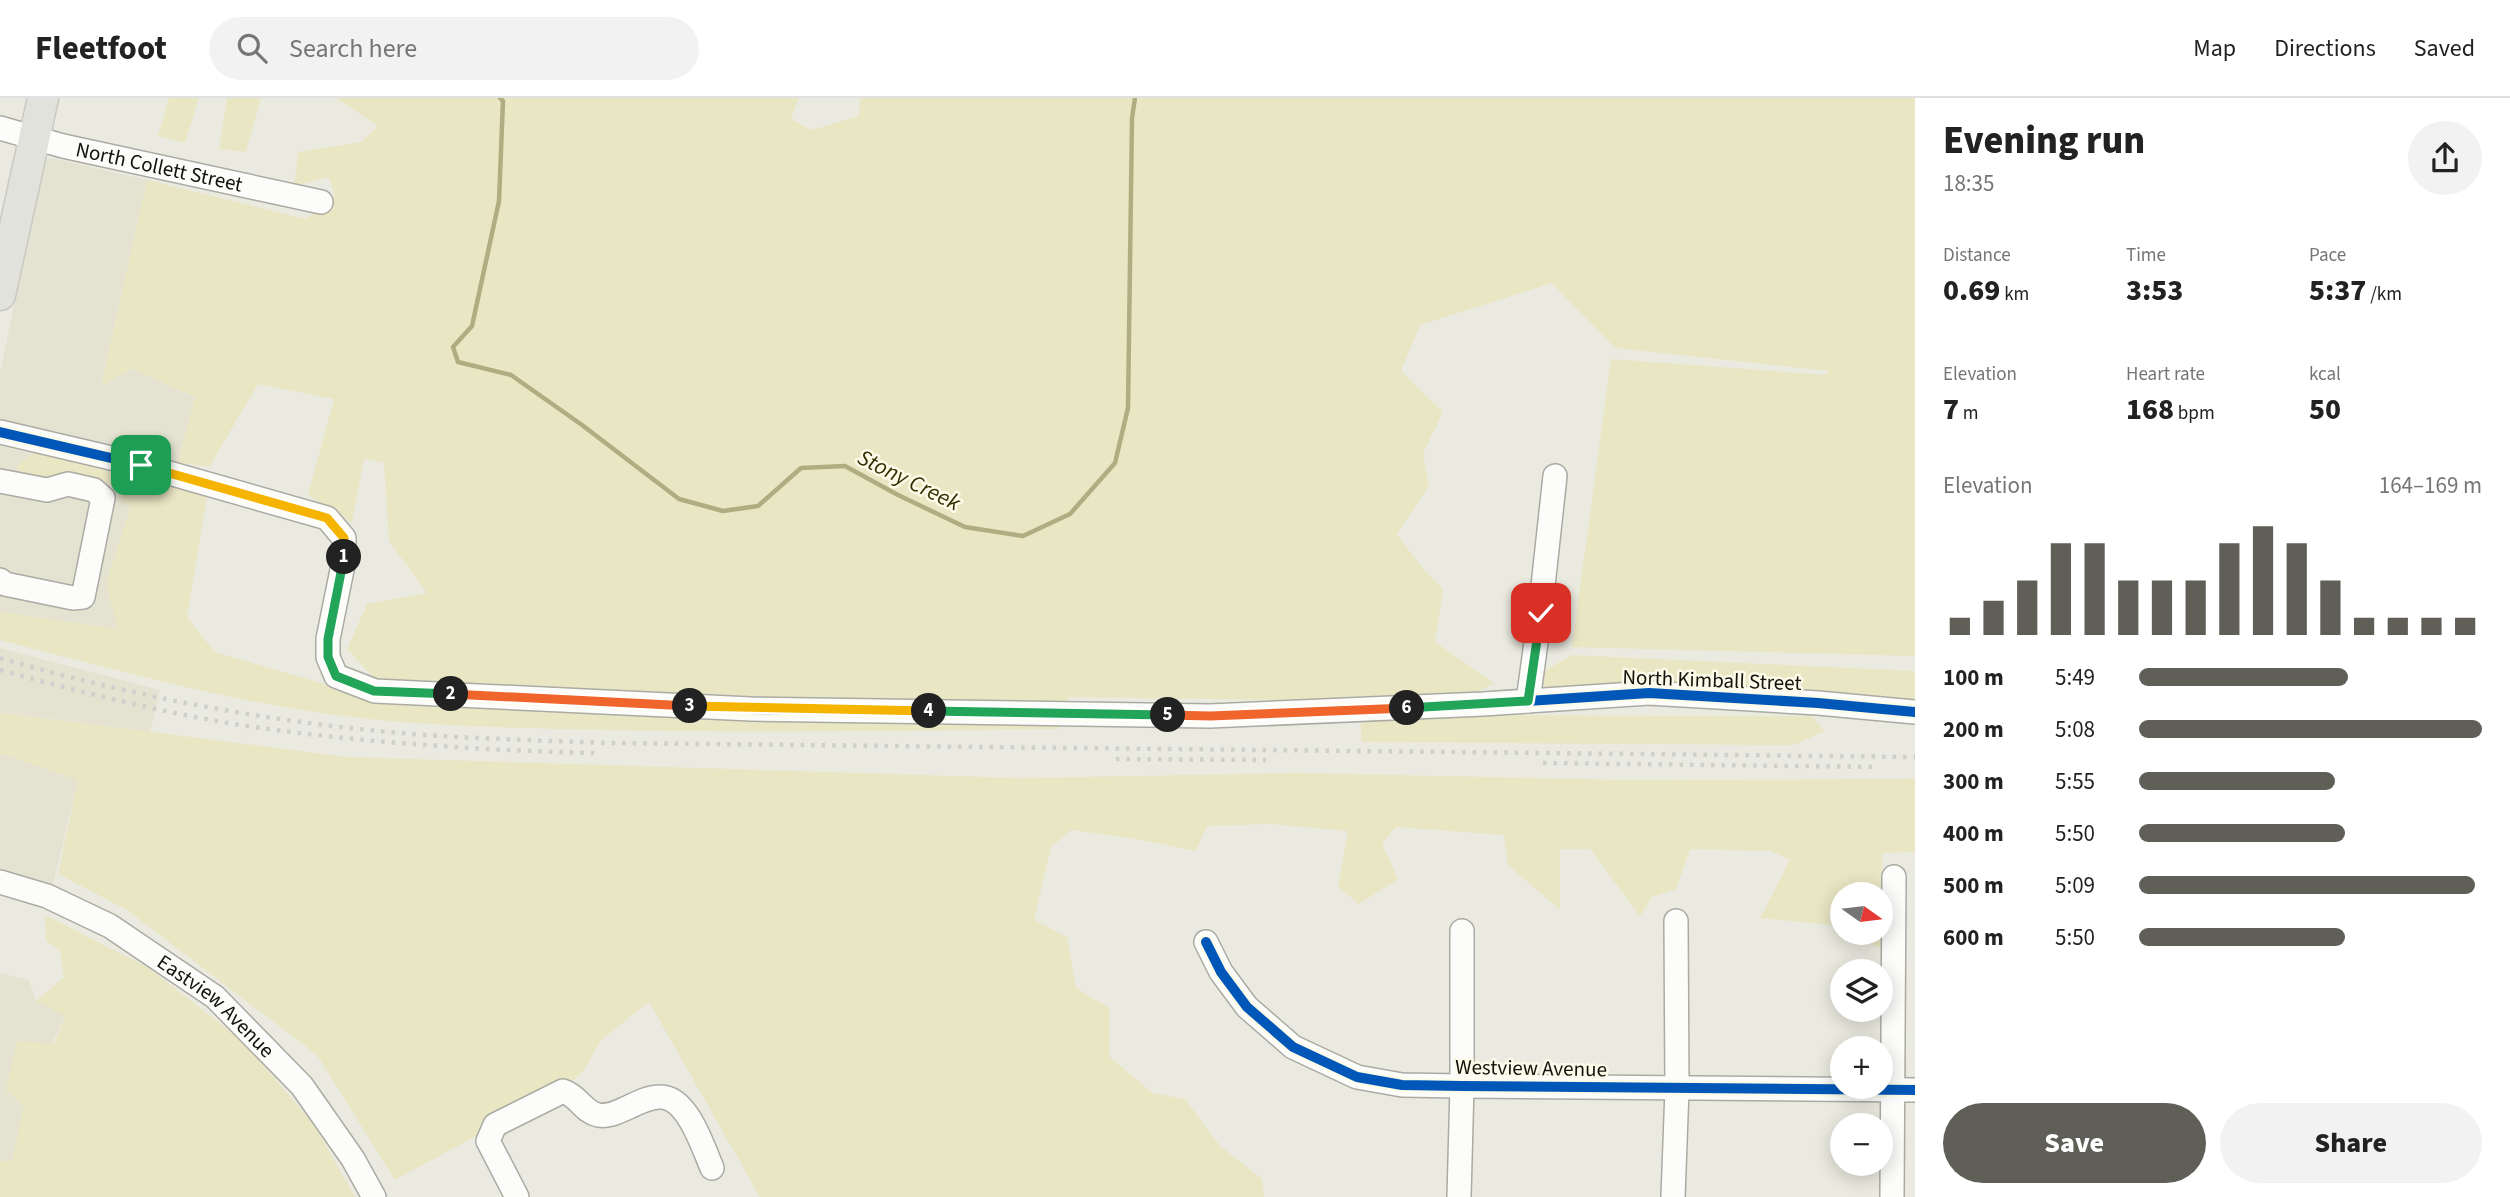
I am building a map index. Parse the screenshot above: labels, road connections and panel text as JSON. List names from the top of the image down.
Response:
{
  "streets": {
    "street": [
      "North Collett Street",
      "North Kimball Street",
      "Eastview Avenue",
      "Westview Avenue"
    ]
  },
  "water": ["Stony Creek"],
  "north": "right",
  "page": {
    "header": "Fleetfoot",
    "search": "Search here",
    "nav": ["Map", "Directions", "Saved"],
    "heading": ["Evening run", "18:35"],
    "stats": [
      ["Distance", "0.69 km"],
      ["Time", "3:53"],
      ["Pace", "5:37 /km"],
      ["Elevation", "7 m"],
      ["Heart rate", "168 bpm"],
      ["kcal", "50"]
    ],
    "chart": ["Elevation", "164–169 m"],
    "pins": [
      "1",
      "2",
      "3",
      "6",
      "4",
      "5"
    ],
    "list": [
      {
        "name": "100 m",
        "note": "5:49"
      },
      {
        "name": "200 m",
        "note": "5:08"
      },
      {
        "name": "300 m",
        "note": "5:55"
      },
      {
        "name": "400 m",
        "note": "5:50"
      },
      {
        "name": "500 m",
        "note": "5:09"
      },
      {
        "name": "600 m",
        "note": "5:50"
      }
    ],
    "map_buttons": ["+", "−"],
    "buttons": ["Save", "Share"]
  }
}
